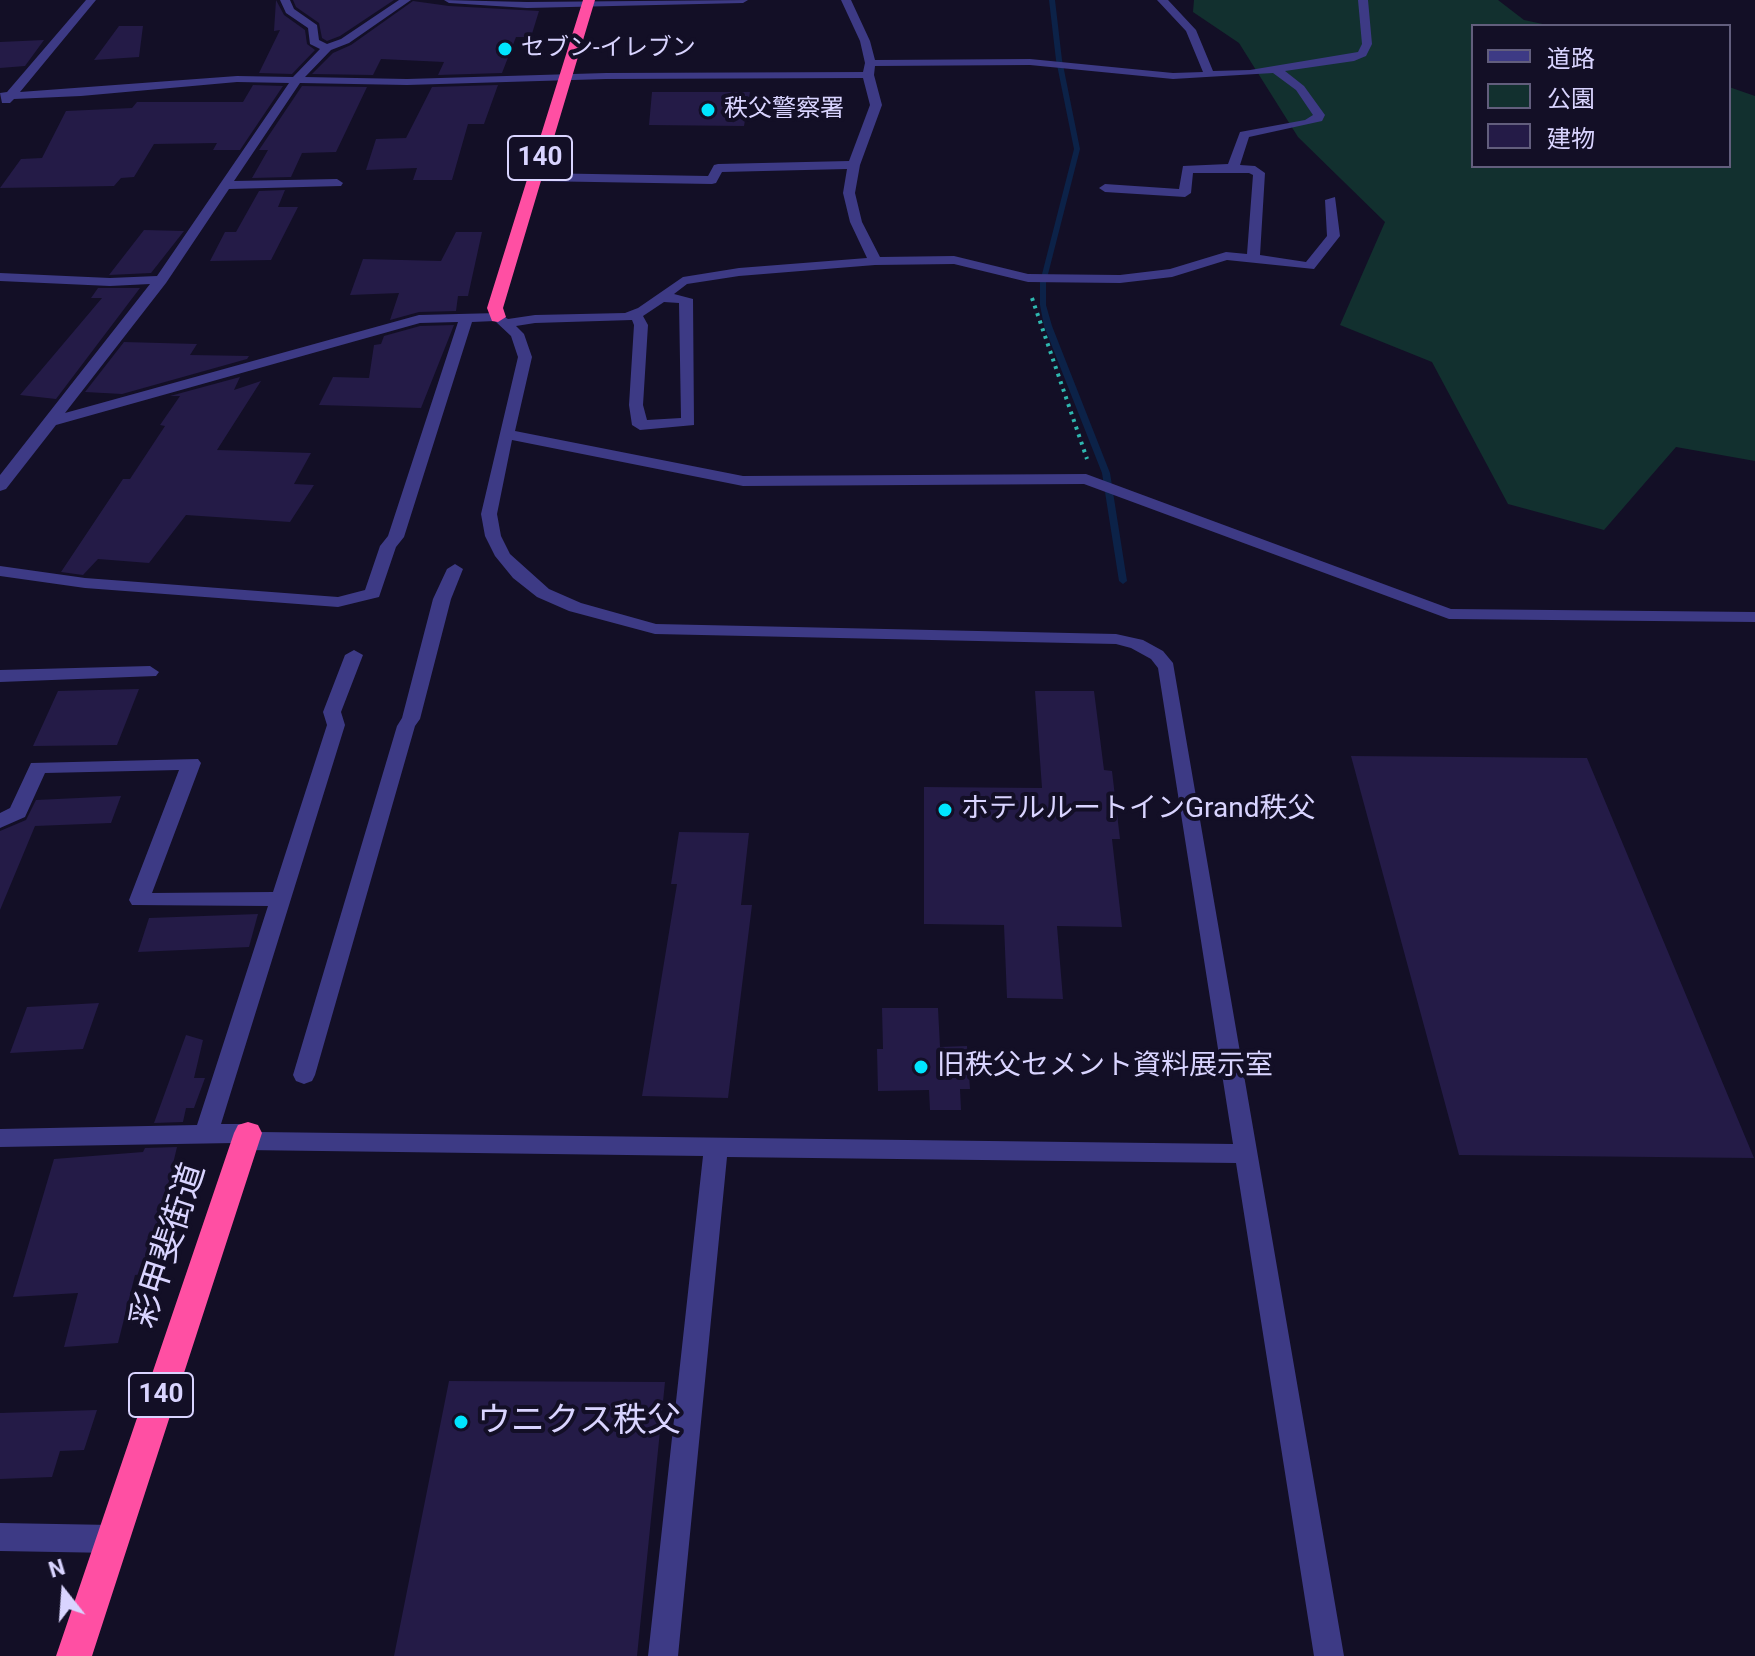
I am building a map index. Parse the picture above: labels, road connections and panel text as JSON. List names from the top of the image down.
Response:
{
  "streets": {
    "highway": ["140", "彩甲斐街道"]
  },
  "places": [
    "セブン-イレブン",
    "秩父警察署",
    "ホテルルートインGrand秩父",
    "旧秩父セメント資料展示室",
    "ウニクス秩父"
  ],
  "legend": ["道路", "公園", "建物"],
  "north": "top"
}
